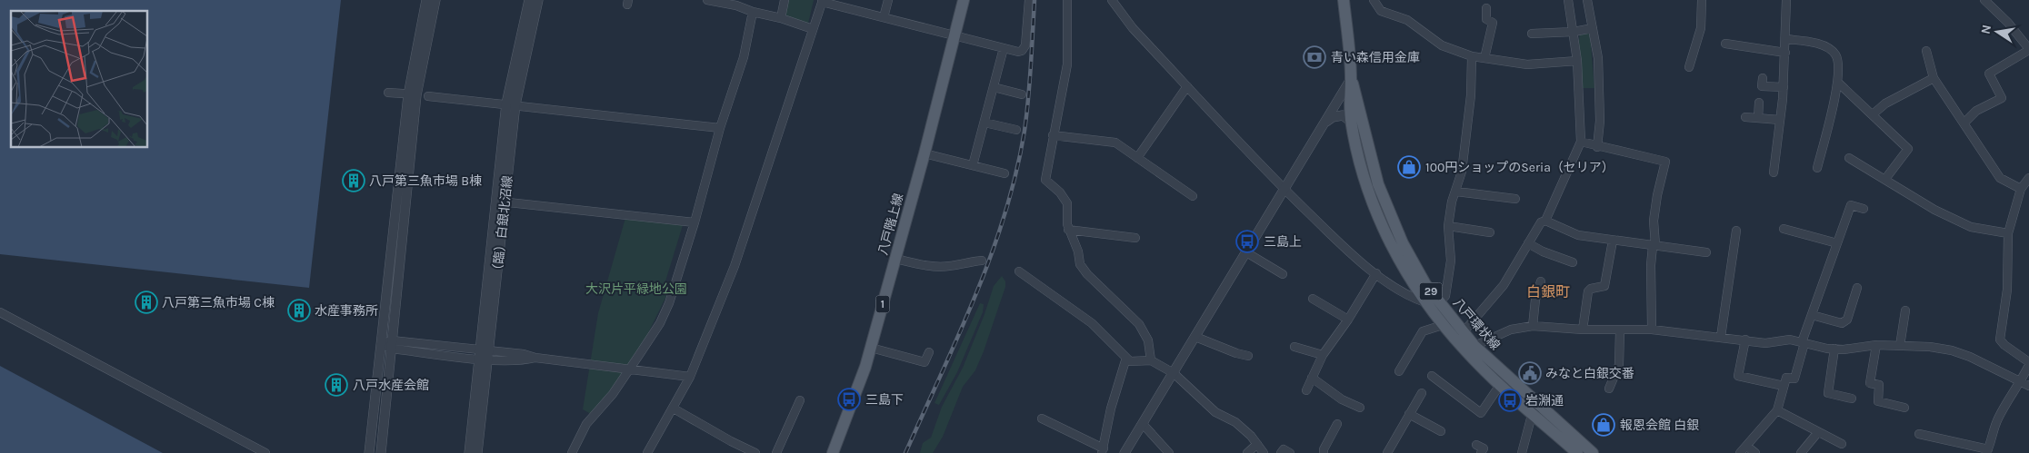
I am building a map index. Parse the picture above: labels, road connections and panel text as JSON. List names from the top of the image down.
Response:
{
  "streets": {
    "main road": [
      "八戸階上線",
      "29",
      "1",
      "八戸環状線"
    ],
    "street": ["（臨）白銀北沼線"]
  },
  "districts": ["白銀町"],
  "parks": ["大沢片平緑地公園"],
  "places": {
    "bank": ["青い森信用金庫"],
    "shop": ["100円ショップのSeria（セリア）", "報恩会館 白銀"],
    "building": [
      "八戸第三魚市場 B棟",
      "八戸第三魚市場 C棟",
      "水産事務所",
      "八戸水産会館"
    ],
    "bus stop": ["三島上", "三島下", "岩淵通"],
    "public building": ["みなと白銀交番"]
  },
  "north": "left"
}
